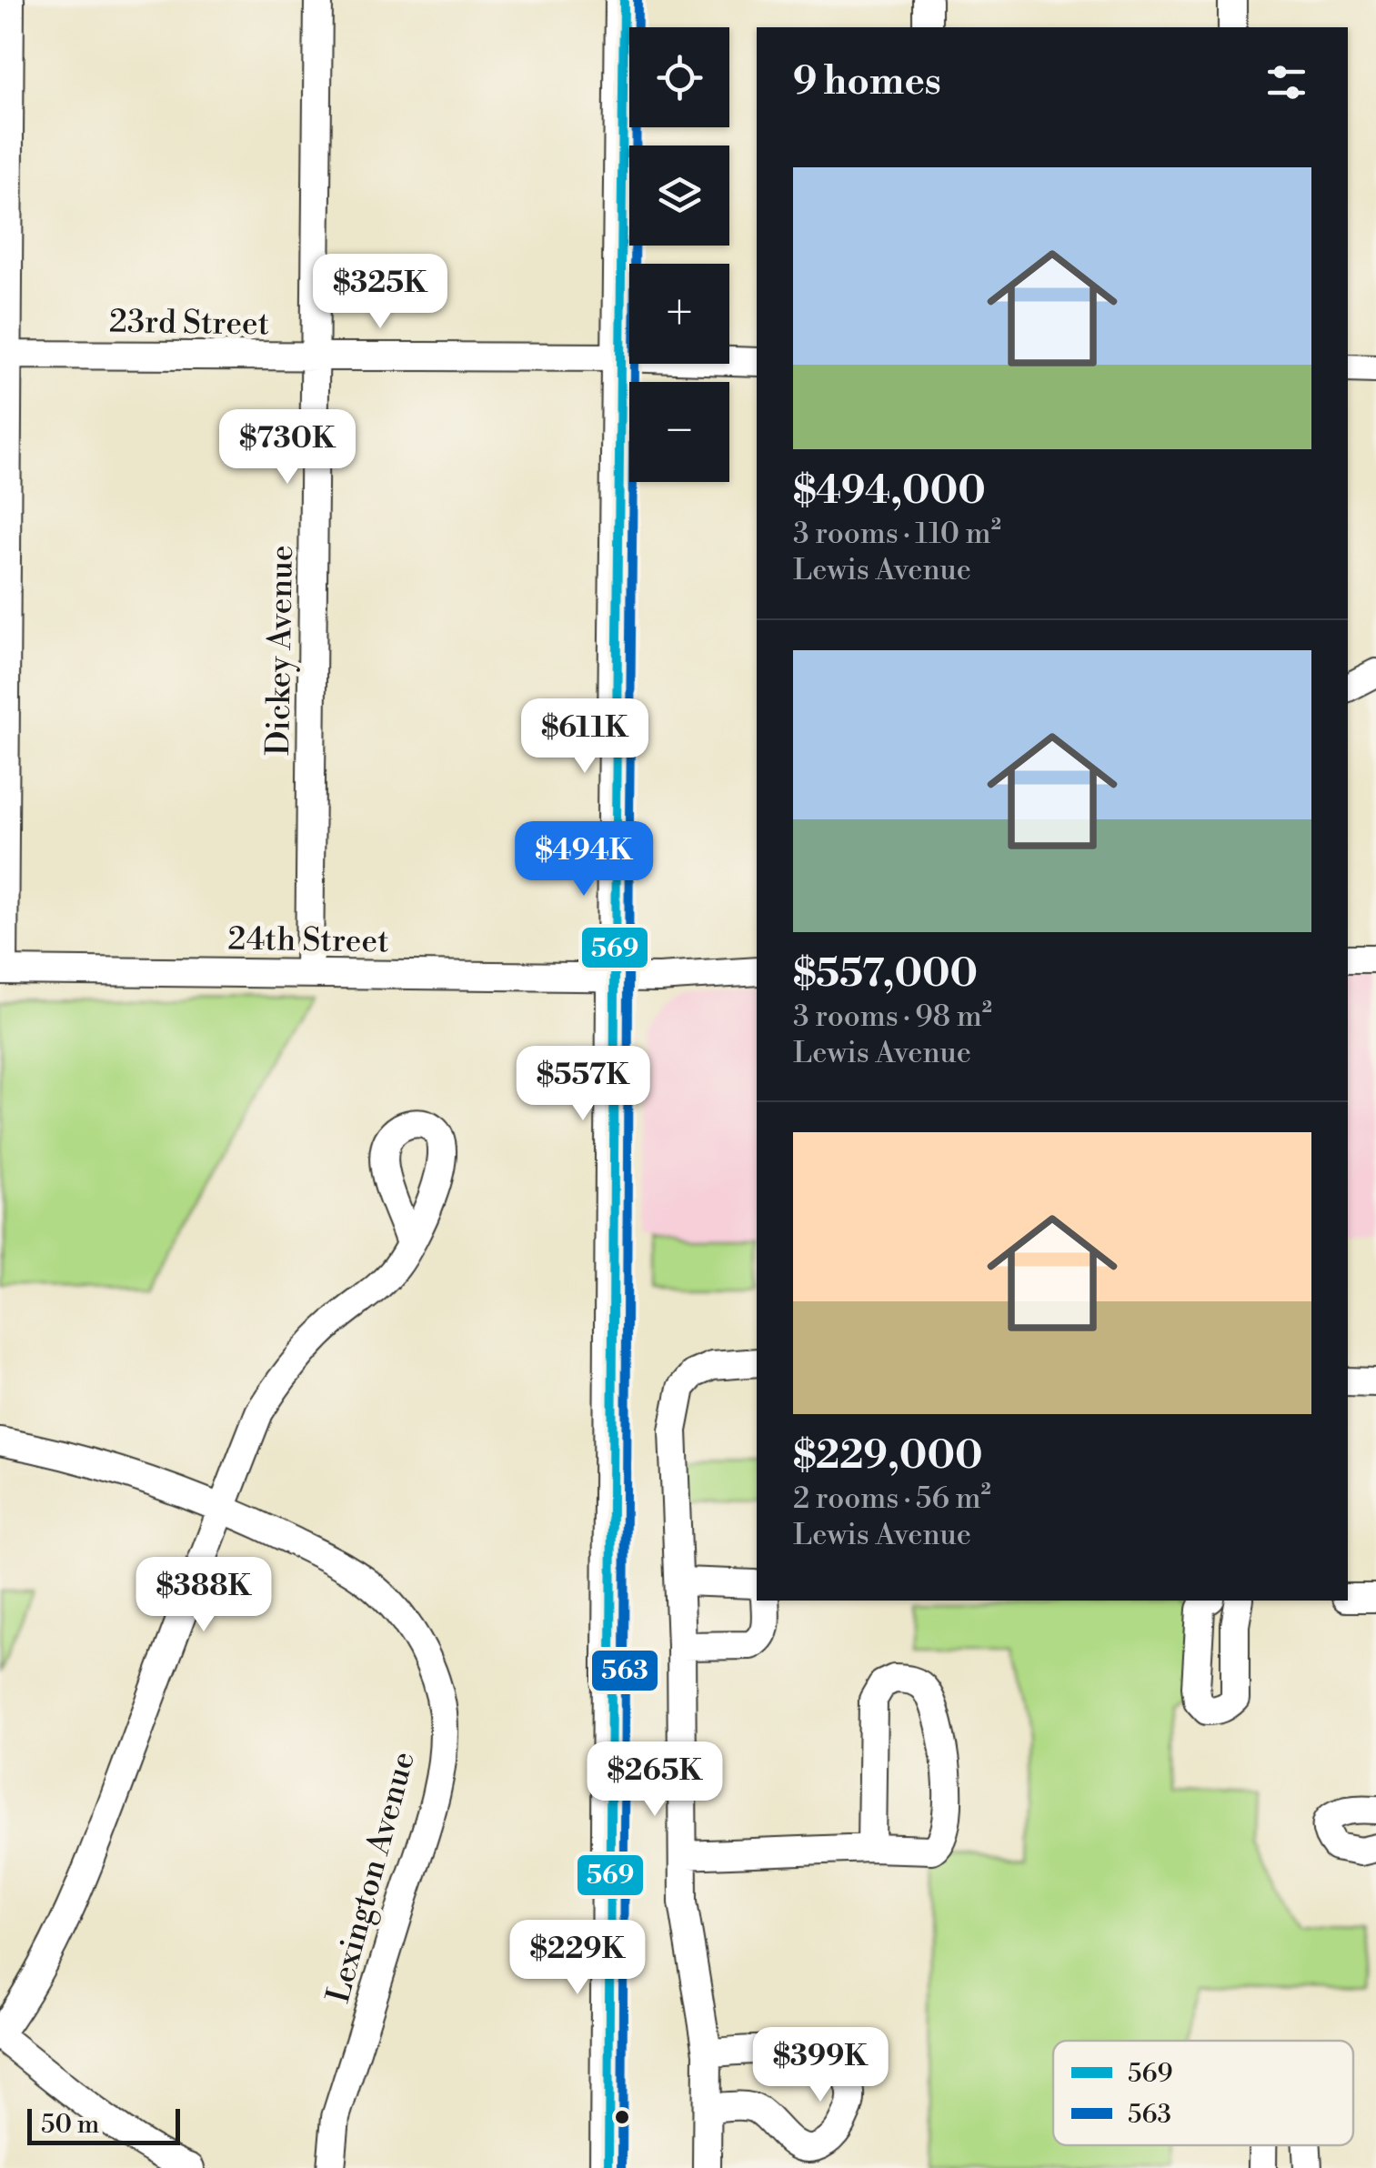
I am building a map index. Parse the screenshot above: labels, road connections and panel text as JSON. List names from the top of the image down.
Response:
{
  "streets": {
    "street": [
      "23rd Street",
      "Dickey Avenue",
      "24th Street",
      "Lexington Avenue"
    ]
  },
  "crossings": [
    ["23rd Street", "Dickey Avenue"],
    ["Dickey Avenue", "24th Street"]
  ],
  "lines": ["transit line 569", "transit line 563"],
  "legend": ["569", "563"],
  "scale_bar": "50 m",
  "page": {
    "map_buttons": ["+", "−"],
    "heading": "9 homes",
    "list": [
      {
        "name": "$494,000",
        "note": "3 rooms · 110 m² · Lewis Avenue"
      },
      {
        "name": "$557,000",
        "note": "3 rooms · 98 m² · Lewis Avenue"
      },
      {
        "name": "$229,000",
        "note": "2 rooms · 56 m² · Lewis Avenue"
      }
    ],
    "price": [
      "$325K",
      "$730K",
      "$611K",
      "$494K",
      "$557K",
      "$388K",
      "$265K",
      "$229K",
      "$399K"
    ],
    "scale": "50 m"
  }
}
